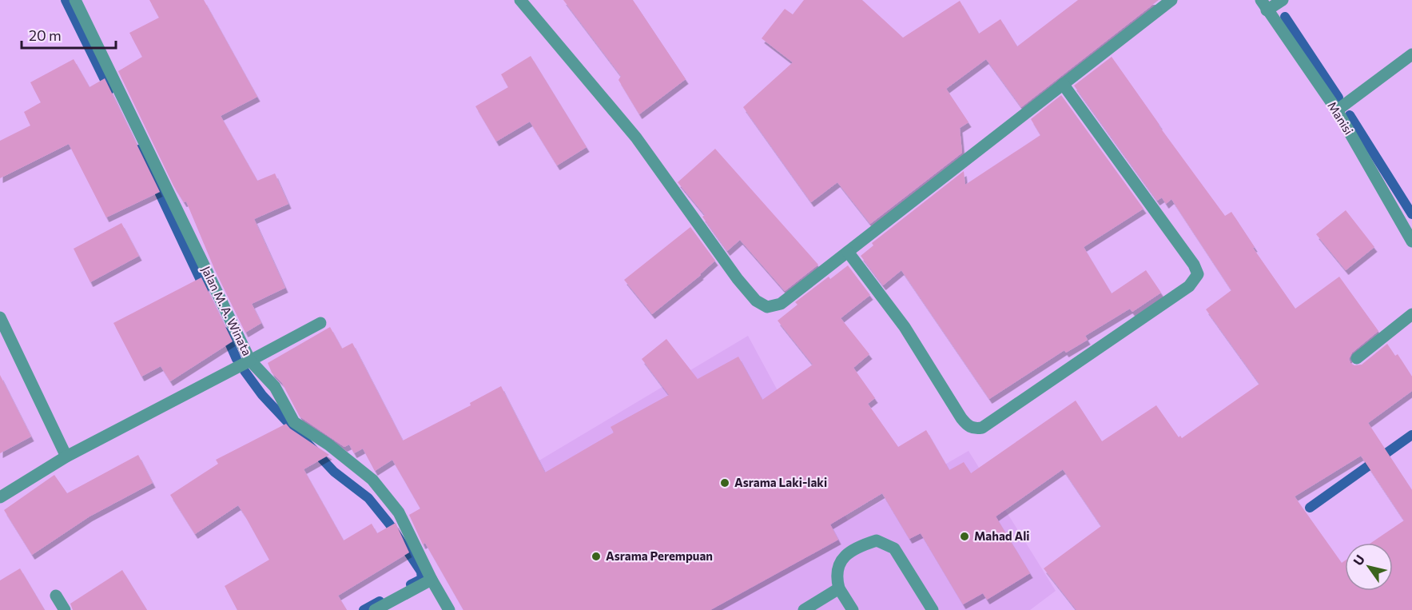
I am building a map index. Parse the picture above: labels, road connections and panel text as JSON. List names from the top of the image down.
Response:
{
  "streets": {
    "street": ["Manisi", "Jalan M. A. Winata"]
  },
  "places": ["Asrama Laki-laki", "Mahad Ali", "Asrama Perempuan"],
  "scale_bar": "20 m",
  "north": "top left"
}
